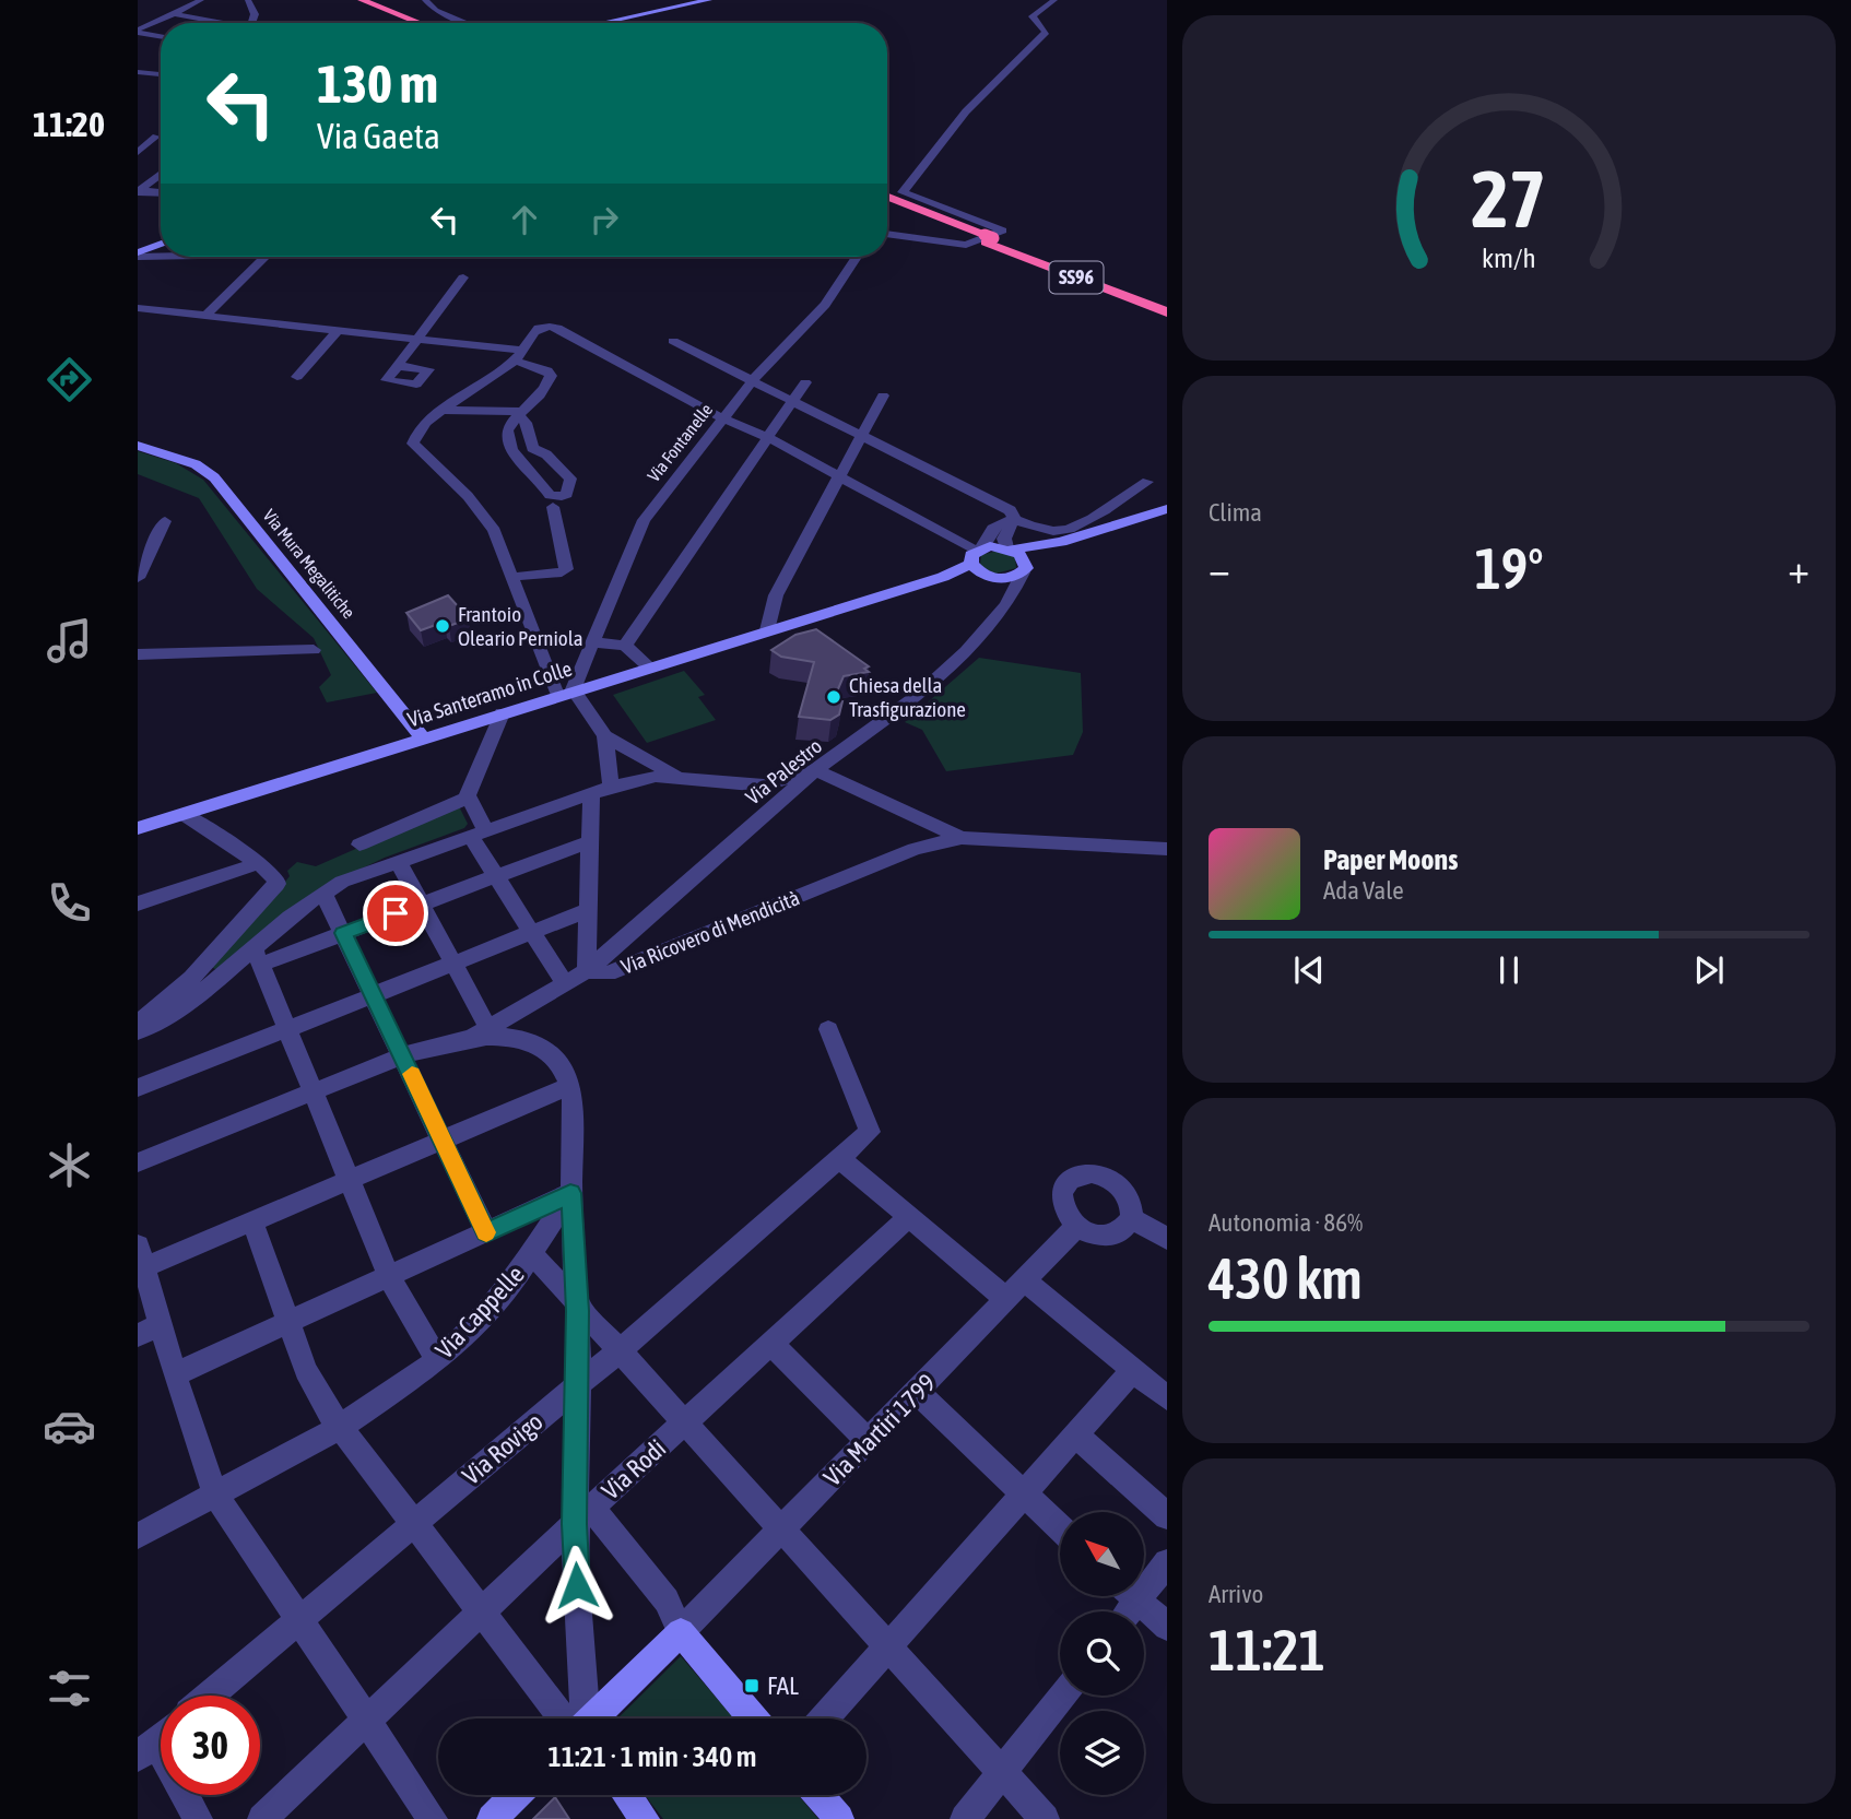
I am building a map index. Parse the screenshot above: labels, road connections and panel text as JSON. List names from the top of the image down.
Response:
{
  "streets": {
    "highway": ["SS96"],
    "main road": ["Via Mura Megalitiche", "Via Santeramo in Colle"],
    "street": [
      "Via Fontanelle",
      "Via Palestro",
      "Via Ricovero di Mendicità",
      "Via Cappelle",
      "Via Martiri 1799",
      "Via Rovigo",
      "Via Rodi"
    ]
  },
  "crossings": [
    ["Via Fontanelle", "Via Santeramo in Colle"],
    ["Via Mura Megalitiche", "Via Santeramo in Colle"],
    ["Via Palestro", "Via Ricovero di Mendicità"]
  ],
  "places": {
    "other": ["Frantoio Oleario Perniola", "Chiesa della Trasfigurazione"],
    "transit": ["FAL"]
  },
  "north": "top left",
  "page": {
    "tabs": "11:20",
    "turn": ["130 m", "Via Gaeta"],
    "tile": [
      "Clima",
      ["Autonomia · 86%", "430 km"],
      ["Arrivo", "11:21"]
    ],
    "heat": ["−", "19°", "+"],
    "song": ["Paper Moons", "Ada Vale"],
    "limit": "30",
    "trip": "11:21 · 1 min · 340 m",
    "gauge": ["27", "km/h"]
  }
}
